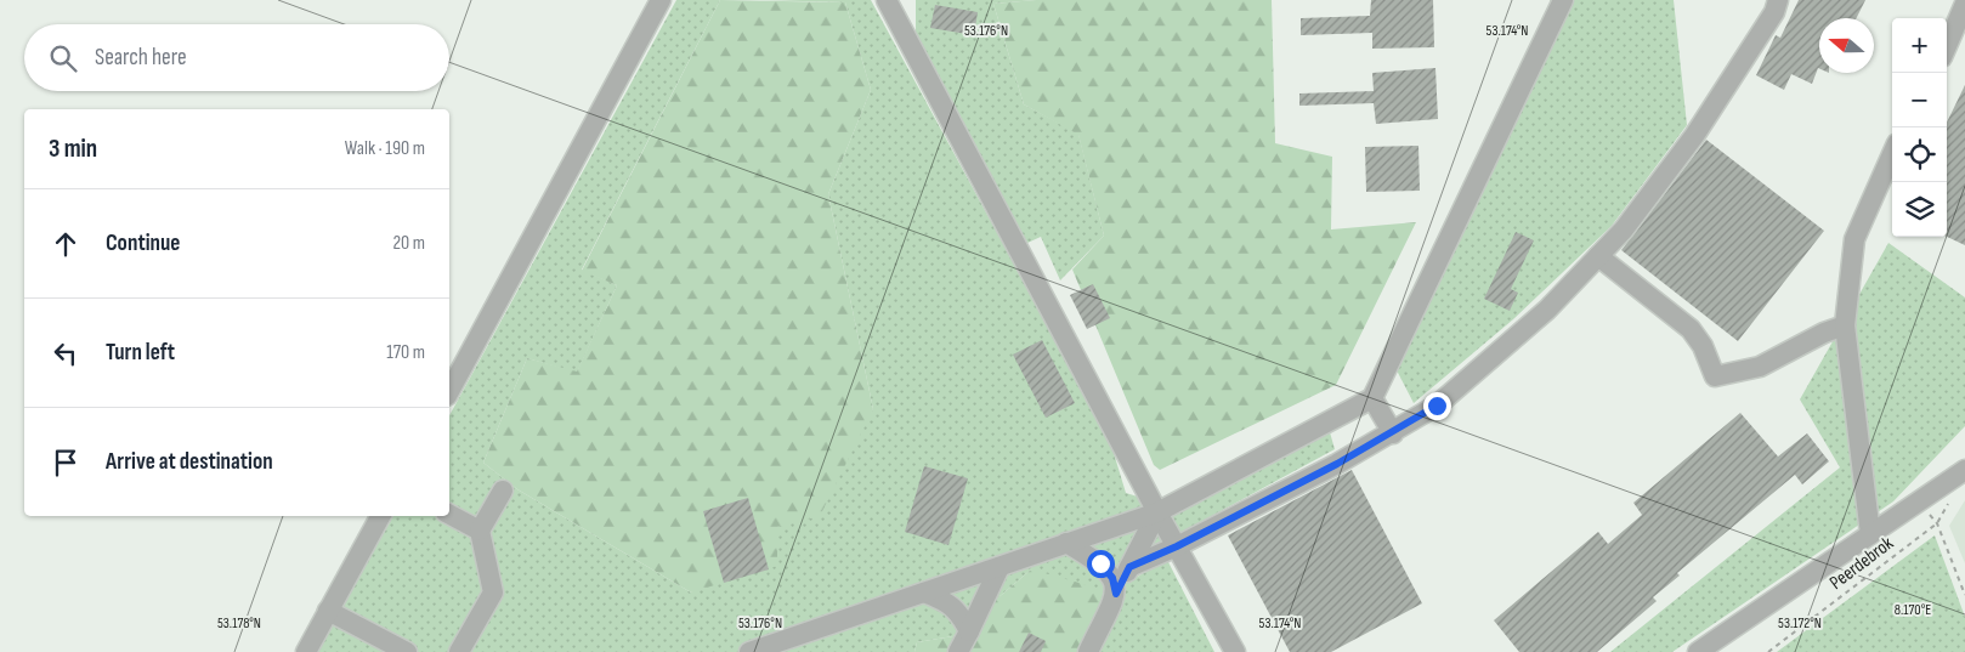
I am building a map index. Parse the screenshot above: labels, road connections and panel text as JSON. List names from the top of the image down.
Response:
{
  "streets": {
    "path": ["Peerdebrok"]
  },
  "north": "left",
  "page": {
    "map_buttons": ["+", "−"],
    "search": "Search here",
    "heading": ["3 min", "Walk · 190 m"],
    "list": [
      ["Continue", "20 m"],
      ["Turn left", "170 m"],
      "Arrive at destination"
    ]
  },
  "coordinates": [
    "53.176°N",
    "53.174°N",
    "8.170°E",
    "53.178°N",
    "53.172°N"
  ]
}
